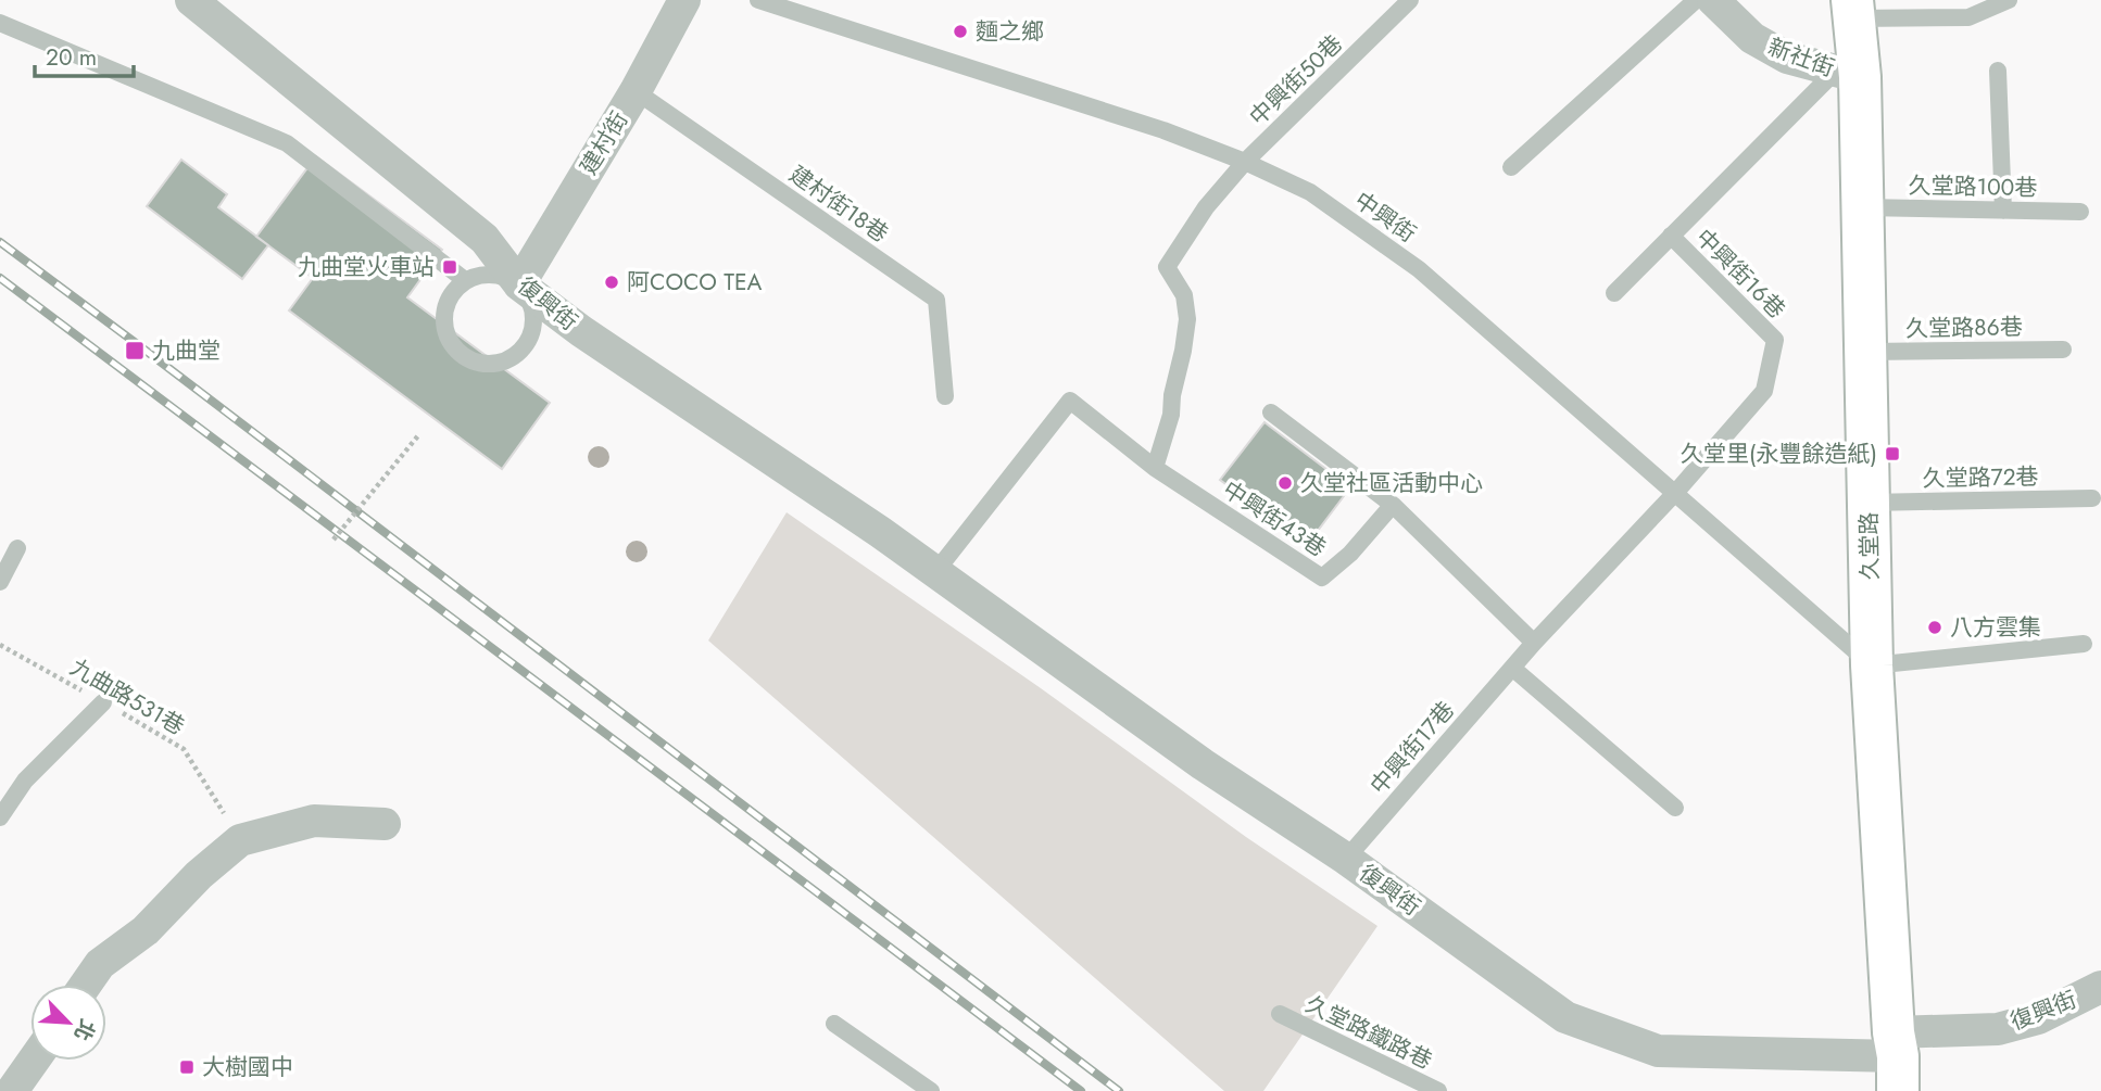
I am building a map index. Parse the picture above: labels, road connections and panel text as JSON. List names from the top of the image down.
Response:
{
  "streets": {
    "street": [
      "新社街",
      "建村街",
      "復興街",
      "久堂路"
    ],
    "lane": [
      "中興街50巷",
      "久堂路100巷",
      "建村街18巷",
      "中興街",
      "中興街16巷",
      "久堂路86巷",
      "久堂路72巷",
      "中興街43巷",
      "中興街17巷",
      "久堂路鐵路巷"
    ],
    "path": ["九曲路531巷"]
  },
  "crossings": [
    ["新社街", "中興街16巷"],
    ["新社街", "久堂路"],
    ["中興街50巷", "中興街"],
    ["中興街50巷", "中興街43巷"],
    ["建村街", "建村街18巷"],
    ["建村街", "復興街"],
    ["久堂路100巷", "久堂路"],
    ["中興街", "中興街16巷"],
    ["中興街", "久堂路"],
    ["中興街", "中興街17巷"],
    ["中興街16巷", "久堂路"],
    ["中興街16巷", "中興街17巷"],
    ["復興街", "久堂路"],
    ["復興街", "中興街17巷"],
    ["久堂路86巷", "久堂路"],
    ["久堂路72巷", "久堂路"]
  ],
  "places": {
    "other": [
      "麵之鄉",
      "阿COCO TEA",
      "久堂社區活動中心",
      "八方雲集"
    ],
    "transit": [
      "九曲堂火車站",
      "九曲堂",
      "久堂里(永豐餘造紙)",
      "大樹國中"
    ]
  },
  "scale_bar": "20 m",
  "north": "bottom right"
}
